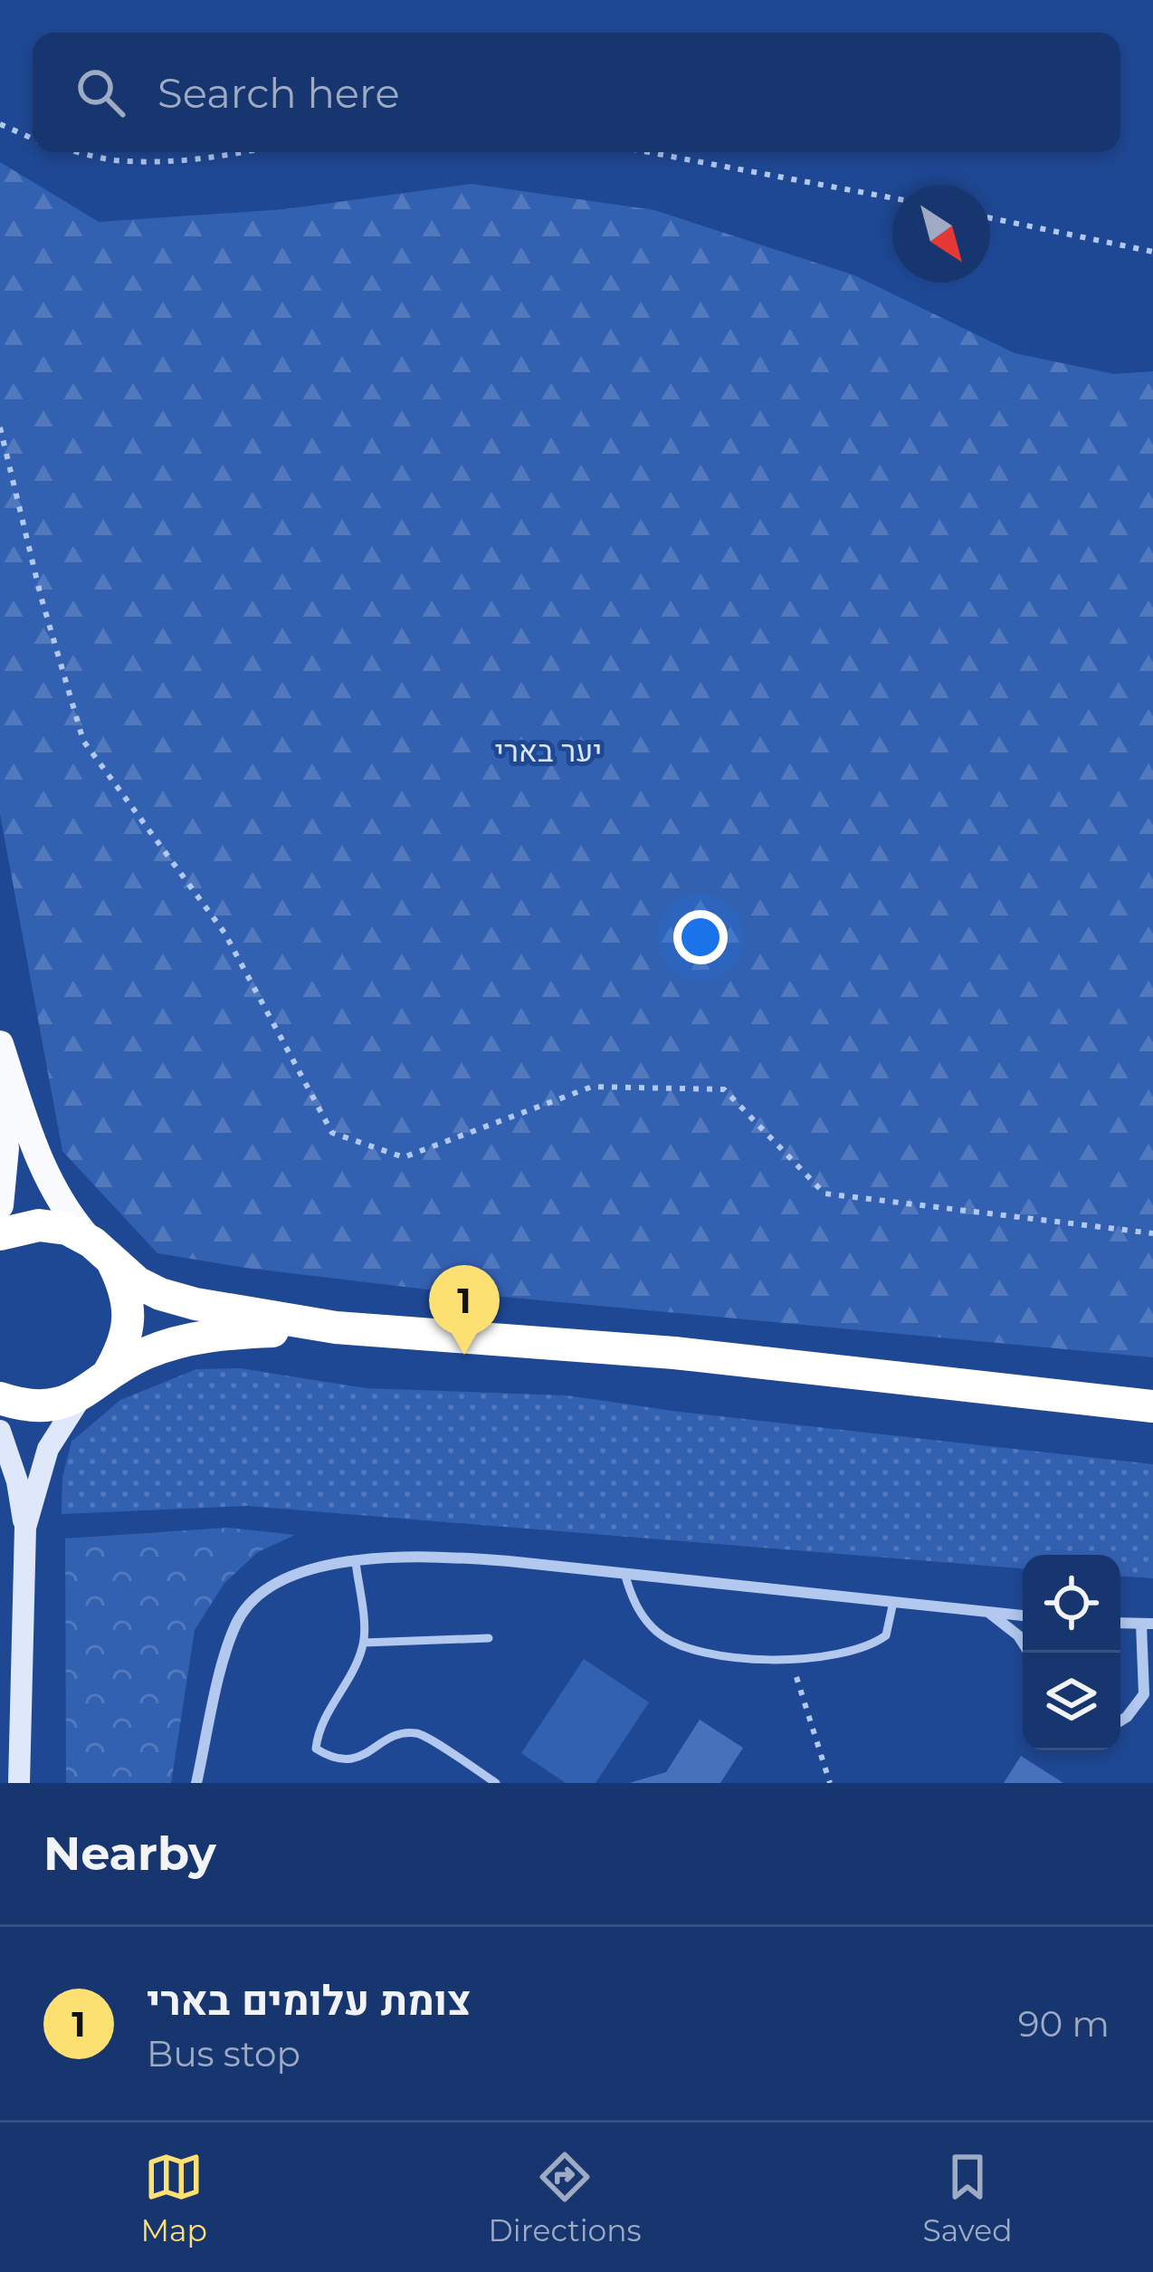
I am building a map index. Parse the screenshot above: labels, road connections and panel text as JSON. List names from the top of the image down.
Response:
{
  "parks": ["יער בארי"],
  "north": "bottom right",
  "page": {
    "search": "Search here",
    "pins": "1",
    "heading": "Nearby",
    "list": [
      {
        "mark": "1",
        "name": "צומת עלומים בארי",
        "note": "Bus stop",
        "value": "90 m"
      }
    ],
    "nav": ["Map", "Directions", "Saved"]
  }
}
